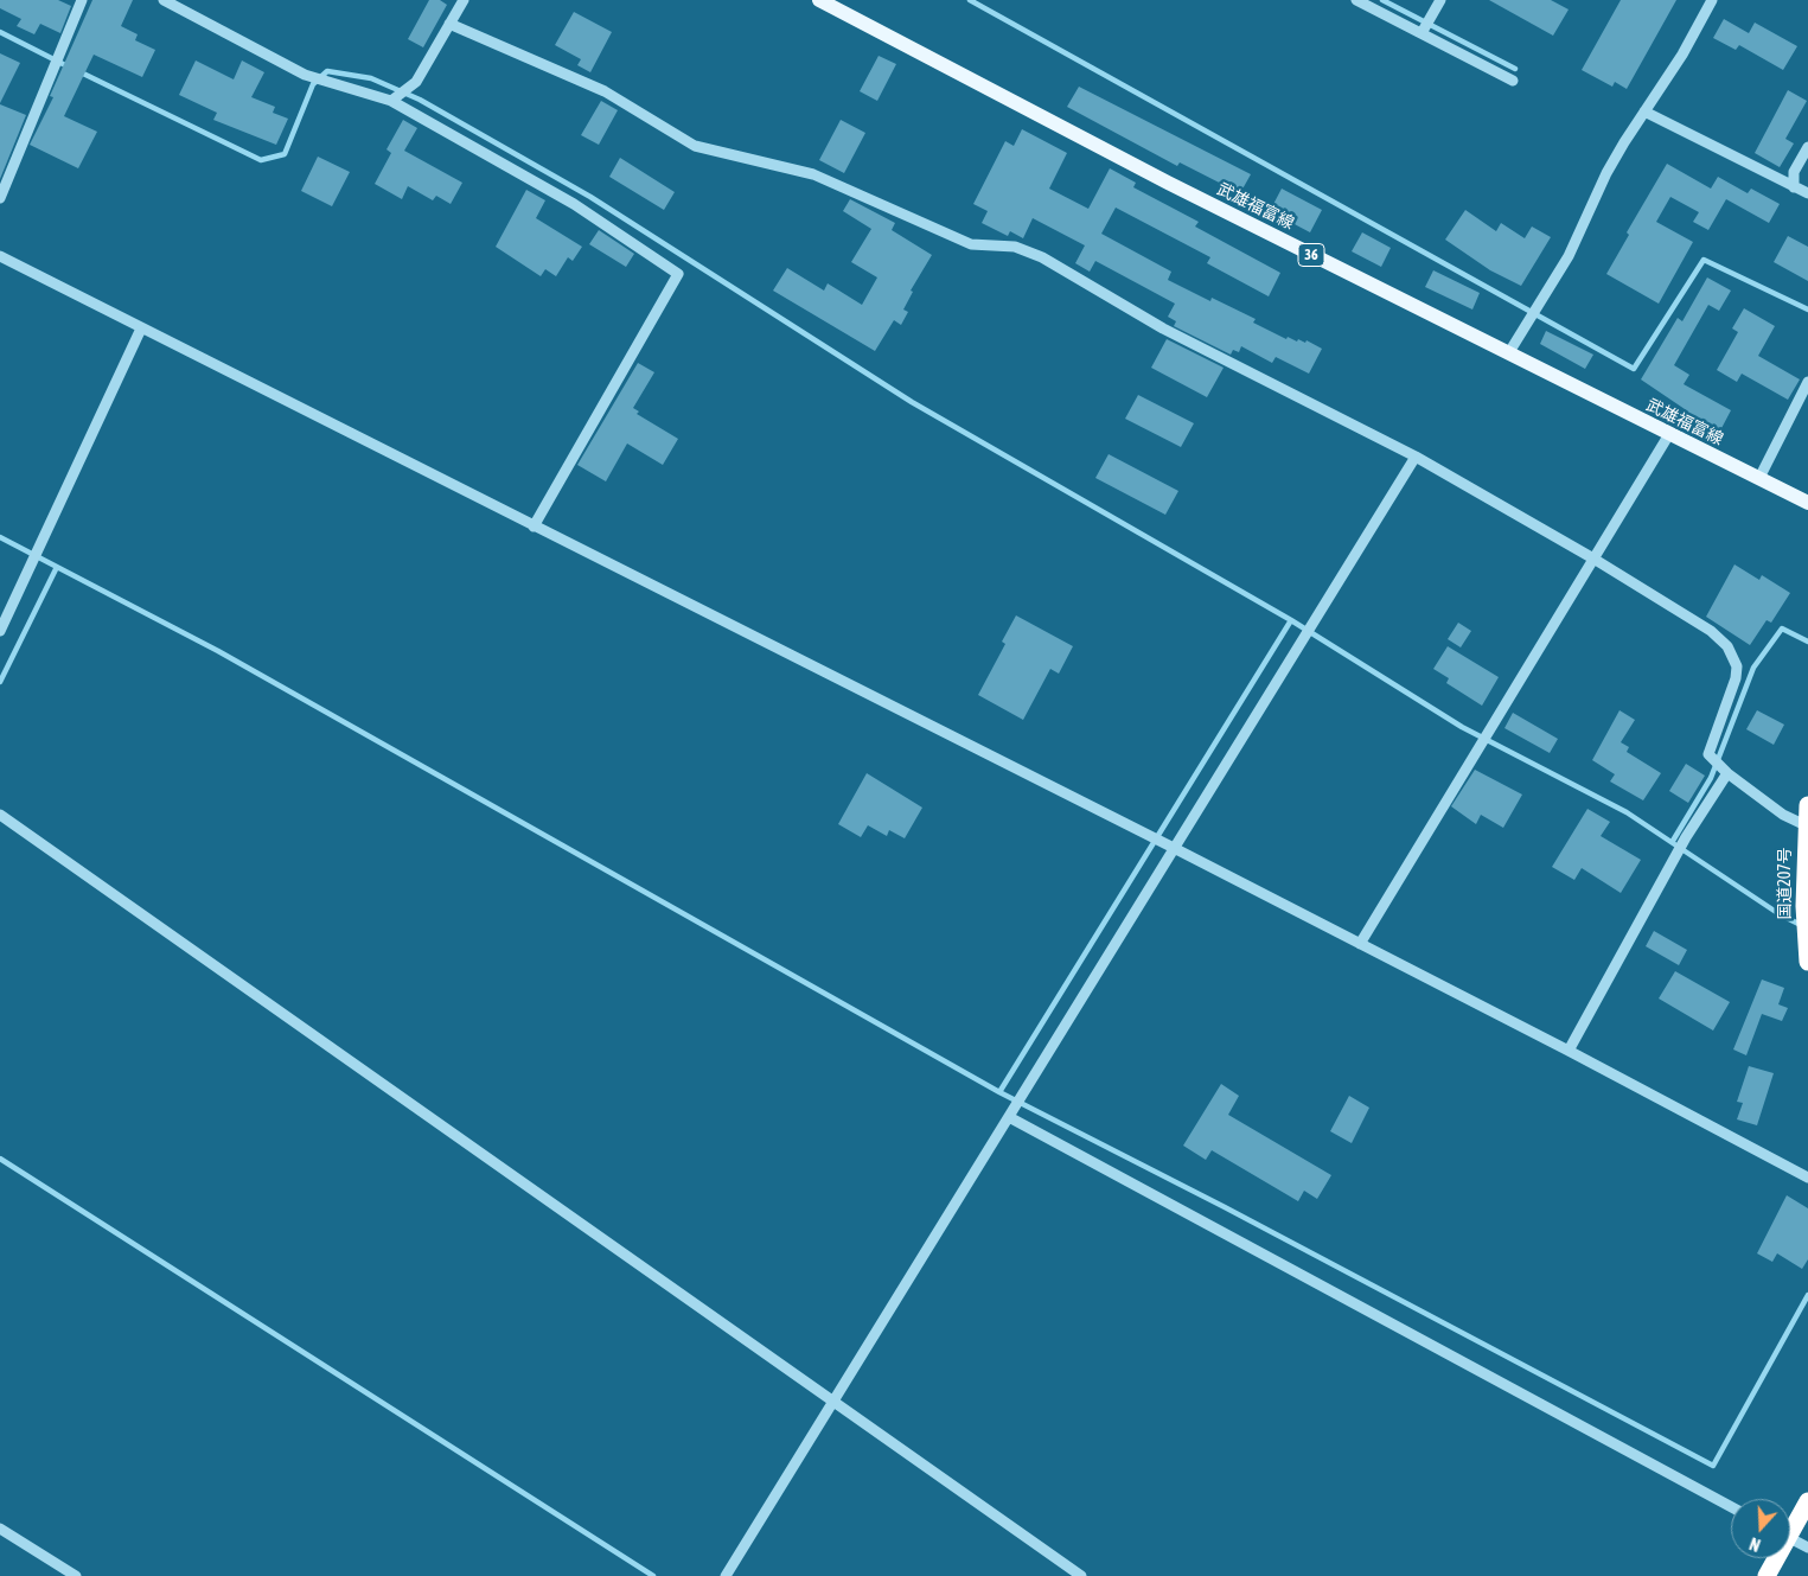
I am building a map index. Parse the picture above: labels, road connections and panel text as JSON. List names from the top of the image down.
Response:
{
  "streets": {
    "highway": ["国道207号"],
    "main road": ["武雄福富線", "36"]
  },
  "north": "bottom"
}
